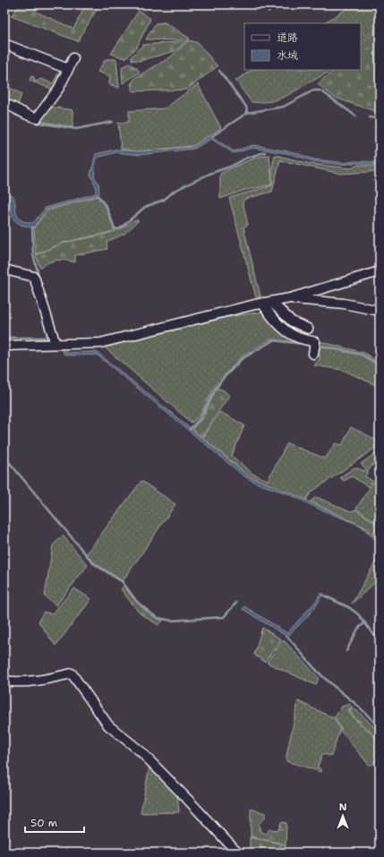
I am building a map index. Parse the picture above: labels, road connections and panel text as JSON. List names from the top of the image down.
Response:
{
  "legend": ["道路", "水域"],
  "scale_bar": "50 m",
  "north": "top"
}
